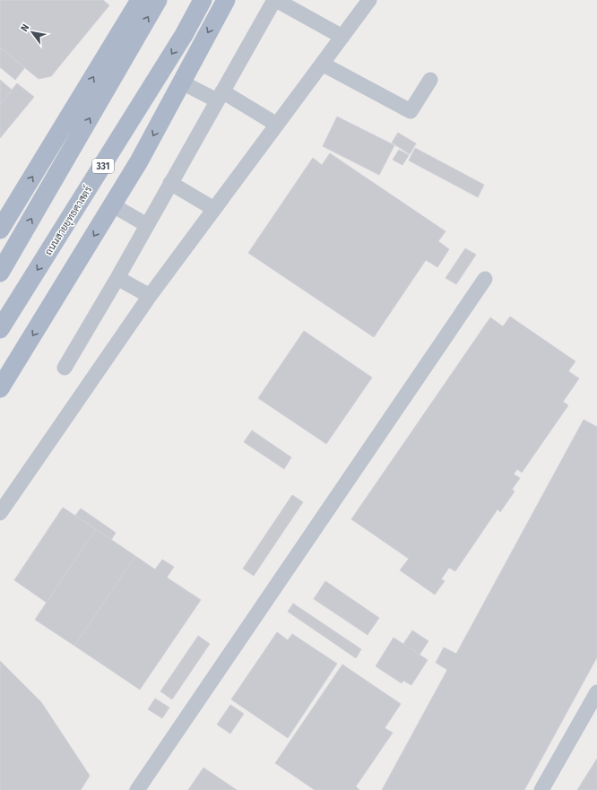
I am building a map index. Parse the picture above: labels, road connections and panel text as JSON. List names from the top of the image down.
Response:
{
  "streets": {
    "main road": ["331", "ถนนสายยุทธศาสตร์"]
  },
  "north": "top left"
}
